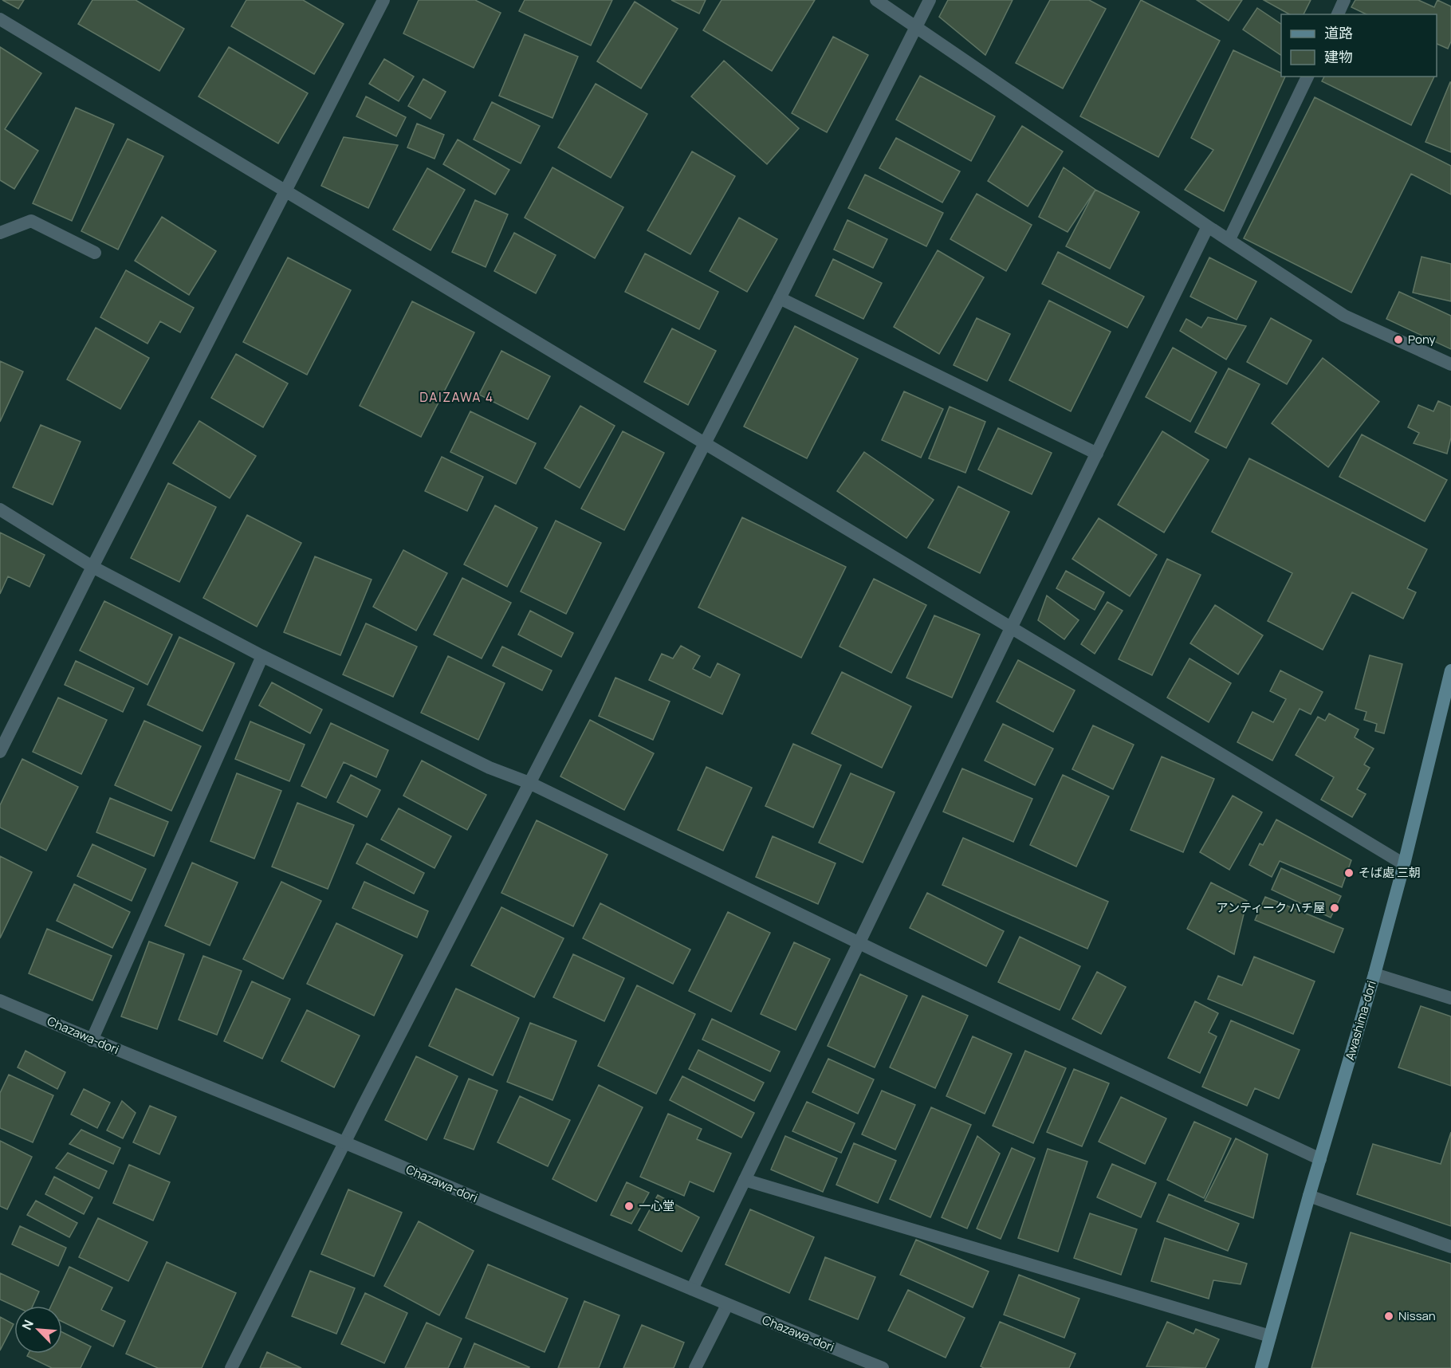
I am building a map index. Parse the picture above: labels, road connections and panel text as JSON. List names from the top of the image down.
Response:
{
  "streets": {
    "main road": ["Awashima-dori"],
    "street": ["Chazawa-dori"]
  },
  "districts": ["DAIZAWA 4"],
  "places": [
    "Pony",
    "そば處 三朝",
    "アンティーク ハチ屋",
    "一心堂",
    "Nissan"
  ],
  "legend": ["道路", "建物"],
  "north": "top left"
}
